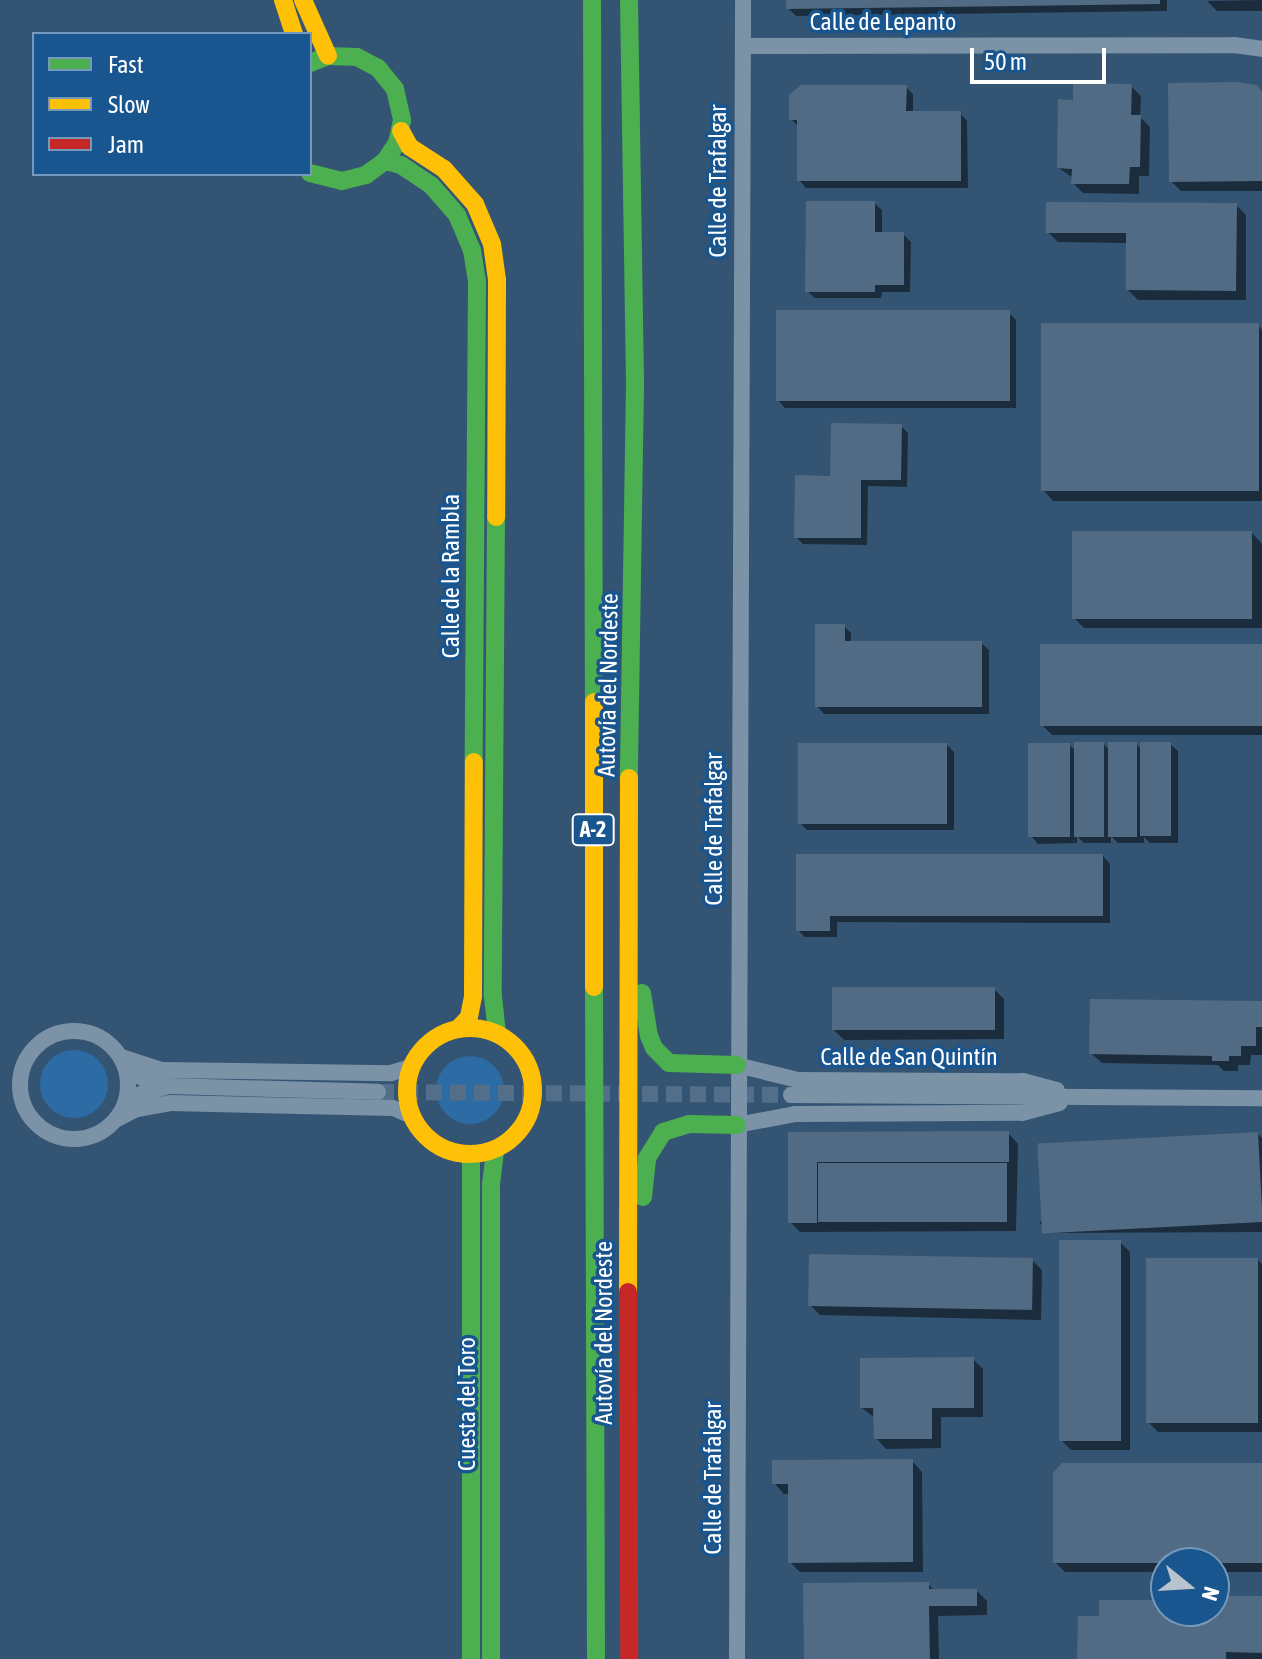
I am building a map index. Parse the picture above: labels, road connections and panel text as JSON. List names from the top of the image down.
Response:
{
  "streets": {
    "main road": [
      "Calle de la Rambla",
      "Autovía del Nordeste",
      "A-2",
      "Cuesta del Toro"
    ],
    "street": ["Calle de Lepanto", "Calle de Trafalgar", "Calle de San Quintín"]
  },
  "crossings": [
    ["Calle de Lepanto", "Calle de Trafalgar"],
    ["Calle de Trafalgar", "Calle de San Quintín"],
    ["Calle de la Rambla", "Cuesta del Toro"]
  ],
  "legend": ["Fast", "Slow", "Jam"],
  "scale_bar": "50 m",
  "north": "right"
}
